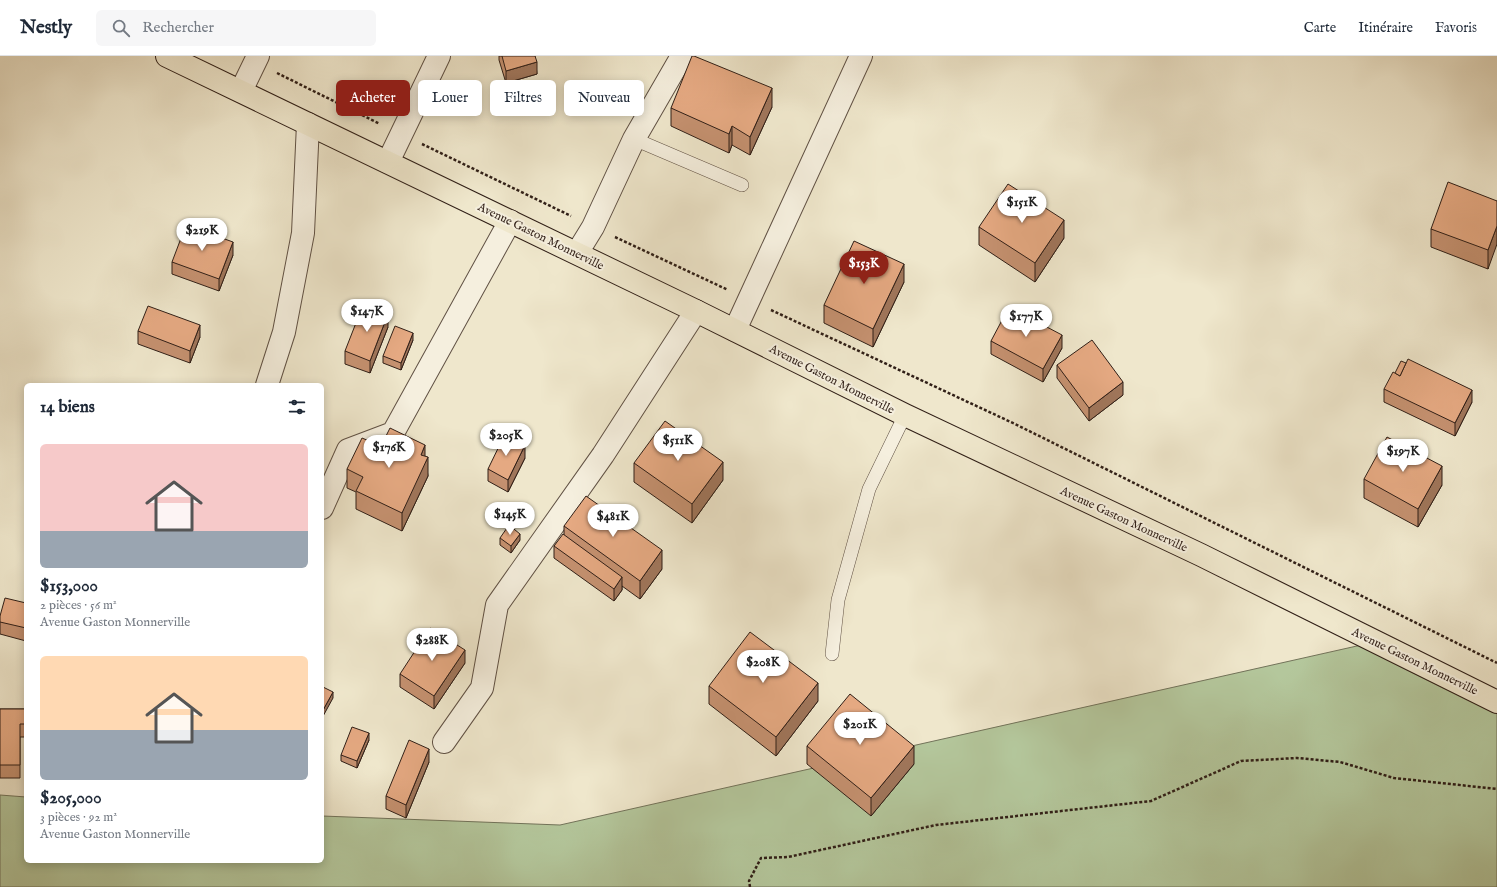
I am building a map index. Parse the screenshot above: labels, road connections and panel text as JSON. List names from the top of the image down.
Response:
{
  "streets": {
    "main road": ["Avenue Gaston Monnerville"]
  },
  "page": {
    "header": "Nestly",
    "search": "Rechercher",
    "nav": ["Carte", "Itinéraire", "Favoris"],
    "chip": [
      "Acheter",
      "Louer",
      "Filtres",
      "Nouveau"
    ],
    "price": [
      "$151K",
      "$219K",
      "$153K",
      "$147K",
      "$177K",
      "$205K",
      "$511K",
      "$176K",
      "$197K",
      "$145K",
      "$481K",
      "$288K",
      "$208K",
      "$201K"
    ],
    "heading": "14 biens",
    "list": [
      {
        "name": "$153,000",
        "note": "2 pièces · 56 m² · Avenue Gaston Monnerville"
      },
      {
        "name": "$205,000",
        "note": "3 pièces · 92 m² · Avenue Gaston Monnerville"
      }
    ]
  }
}
